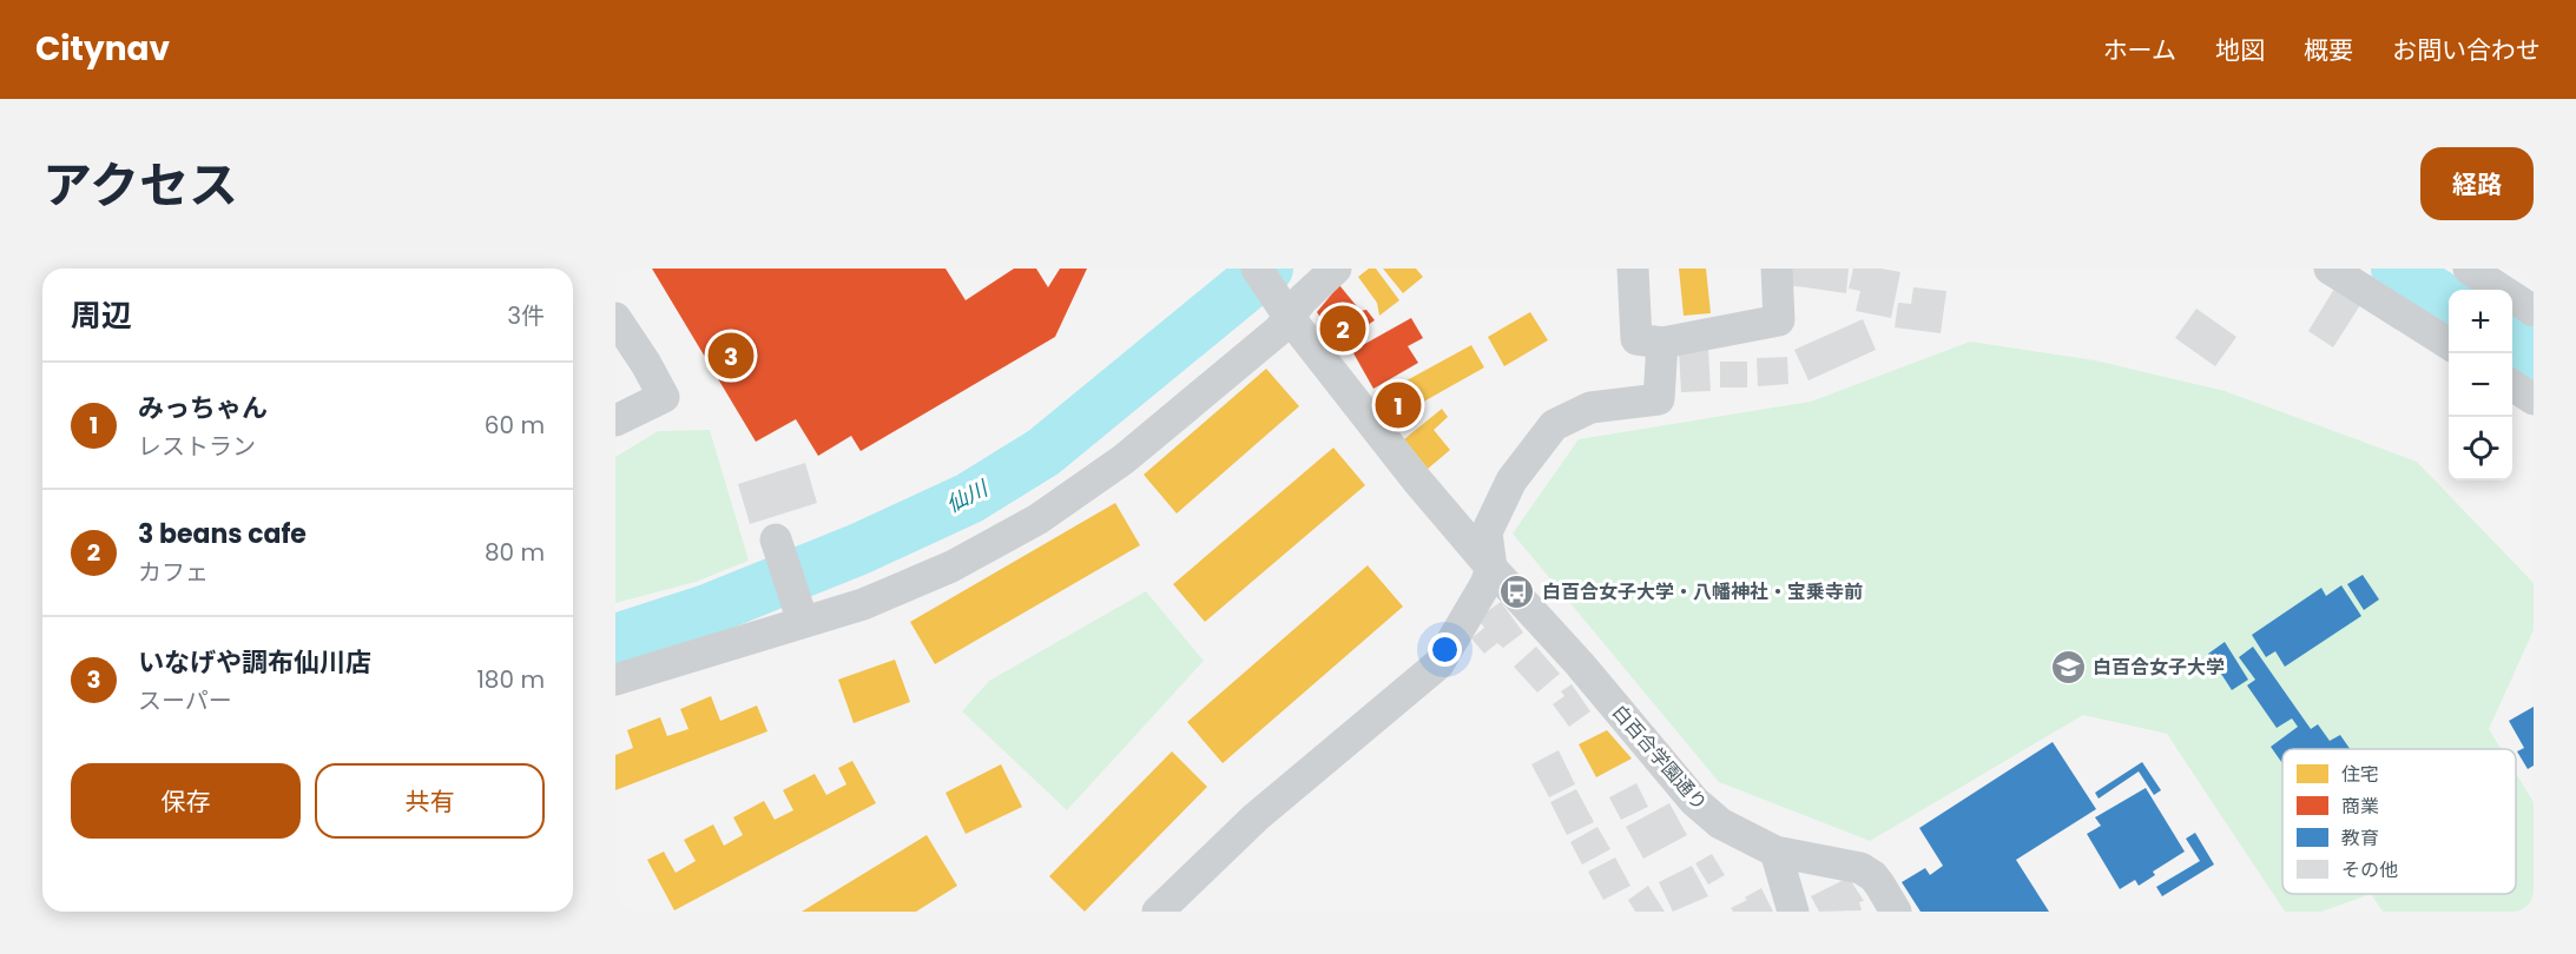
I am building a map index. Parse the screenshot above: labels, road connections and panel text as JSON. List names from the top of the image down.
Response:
{
  "streets": {
    "street": ["白百合学園通り"]
  },
  "water": ["仙川"],
  "places": {
    "bus stop": ["白百合女子大学・八幡神社・宝乗寺前"],
    "school or university": ["白百合女子大学"]
  },
  "legend": [
    "住宅",
    "商業",
    "教育",
    "その他"
  ],
  "page": {
    "header": "Citynav",
    "nav": [
      "ホーム",
      "地図",
      "概要",
      "お問い合わせ"
    ],
    "title": "アクセス",
    "buttons": [
      "経路",
      ["保存", "共有"]
    ],
    "heading": ["周辺", "3件"],
    "map_buttons": ["+", "−"],
    "pins": ["2", "3", "1"],
    "list": [
      {
        "mark": "1",
        "name": "みっちゃん",
        "note": "レストラン",
        "value": "60 m"
      },
      {
        "mark": "2",
        "name": "3 beans cafe",
        "note": "カフェ",
        "value": "80 m"
      },
      {
        "mark": "3",
        "name": "いなげや調布仙川店",
        "note": "スーパー",
        "value": "180 m"
      }
    ]
  }
}
